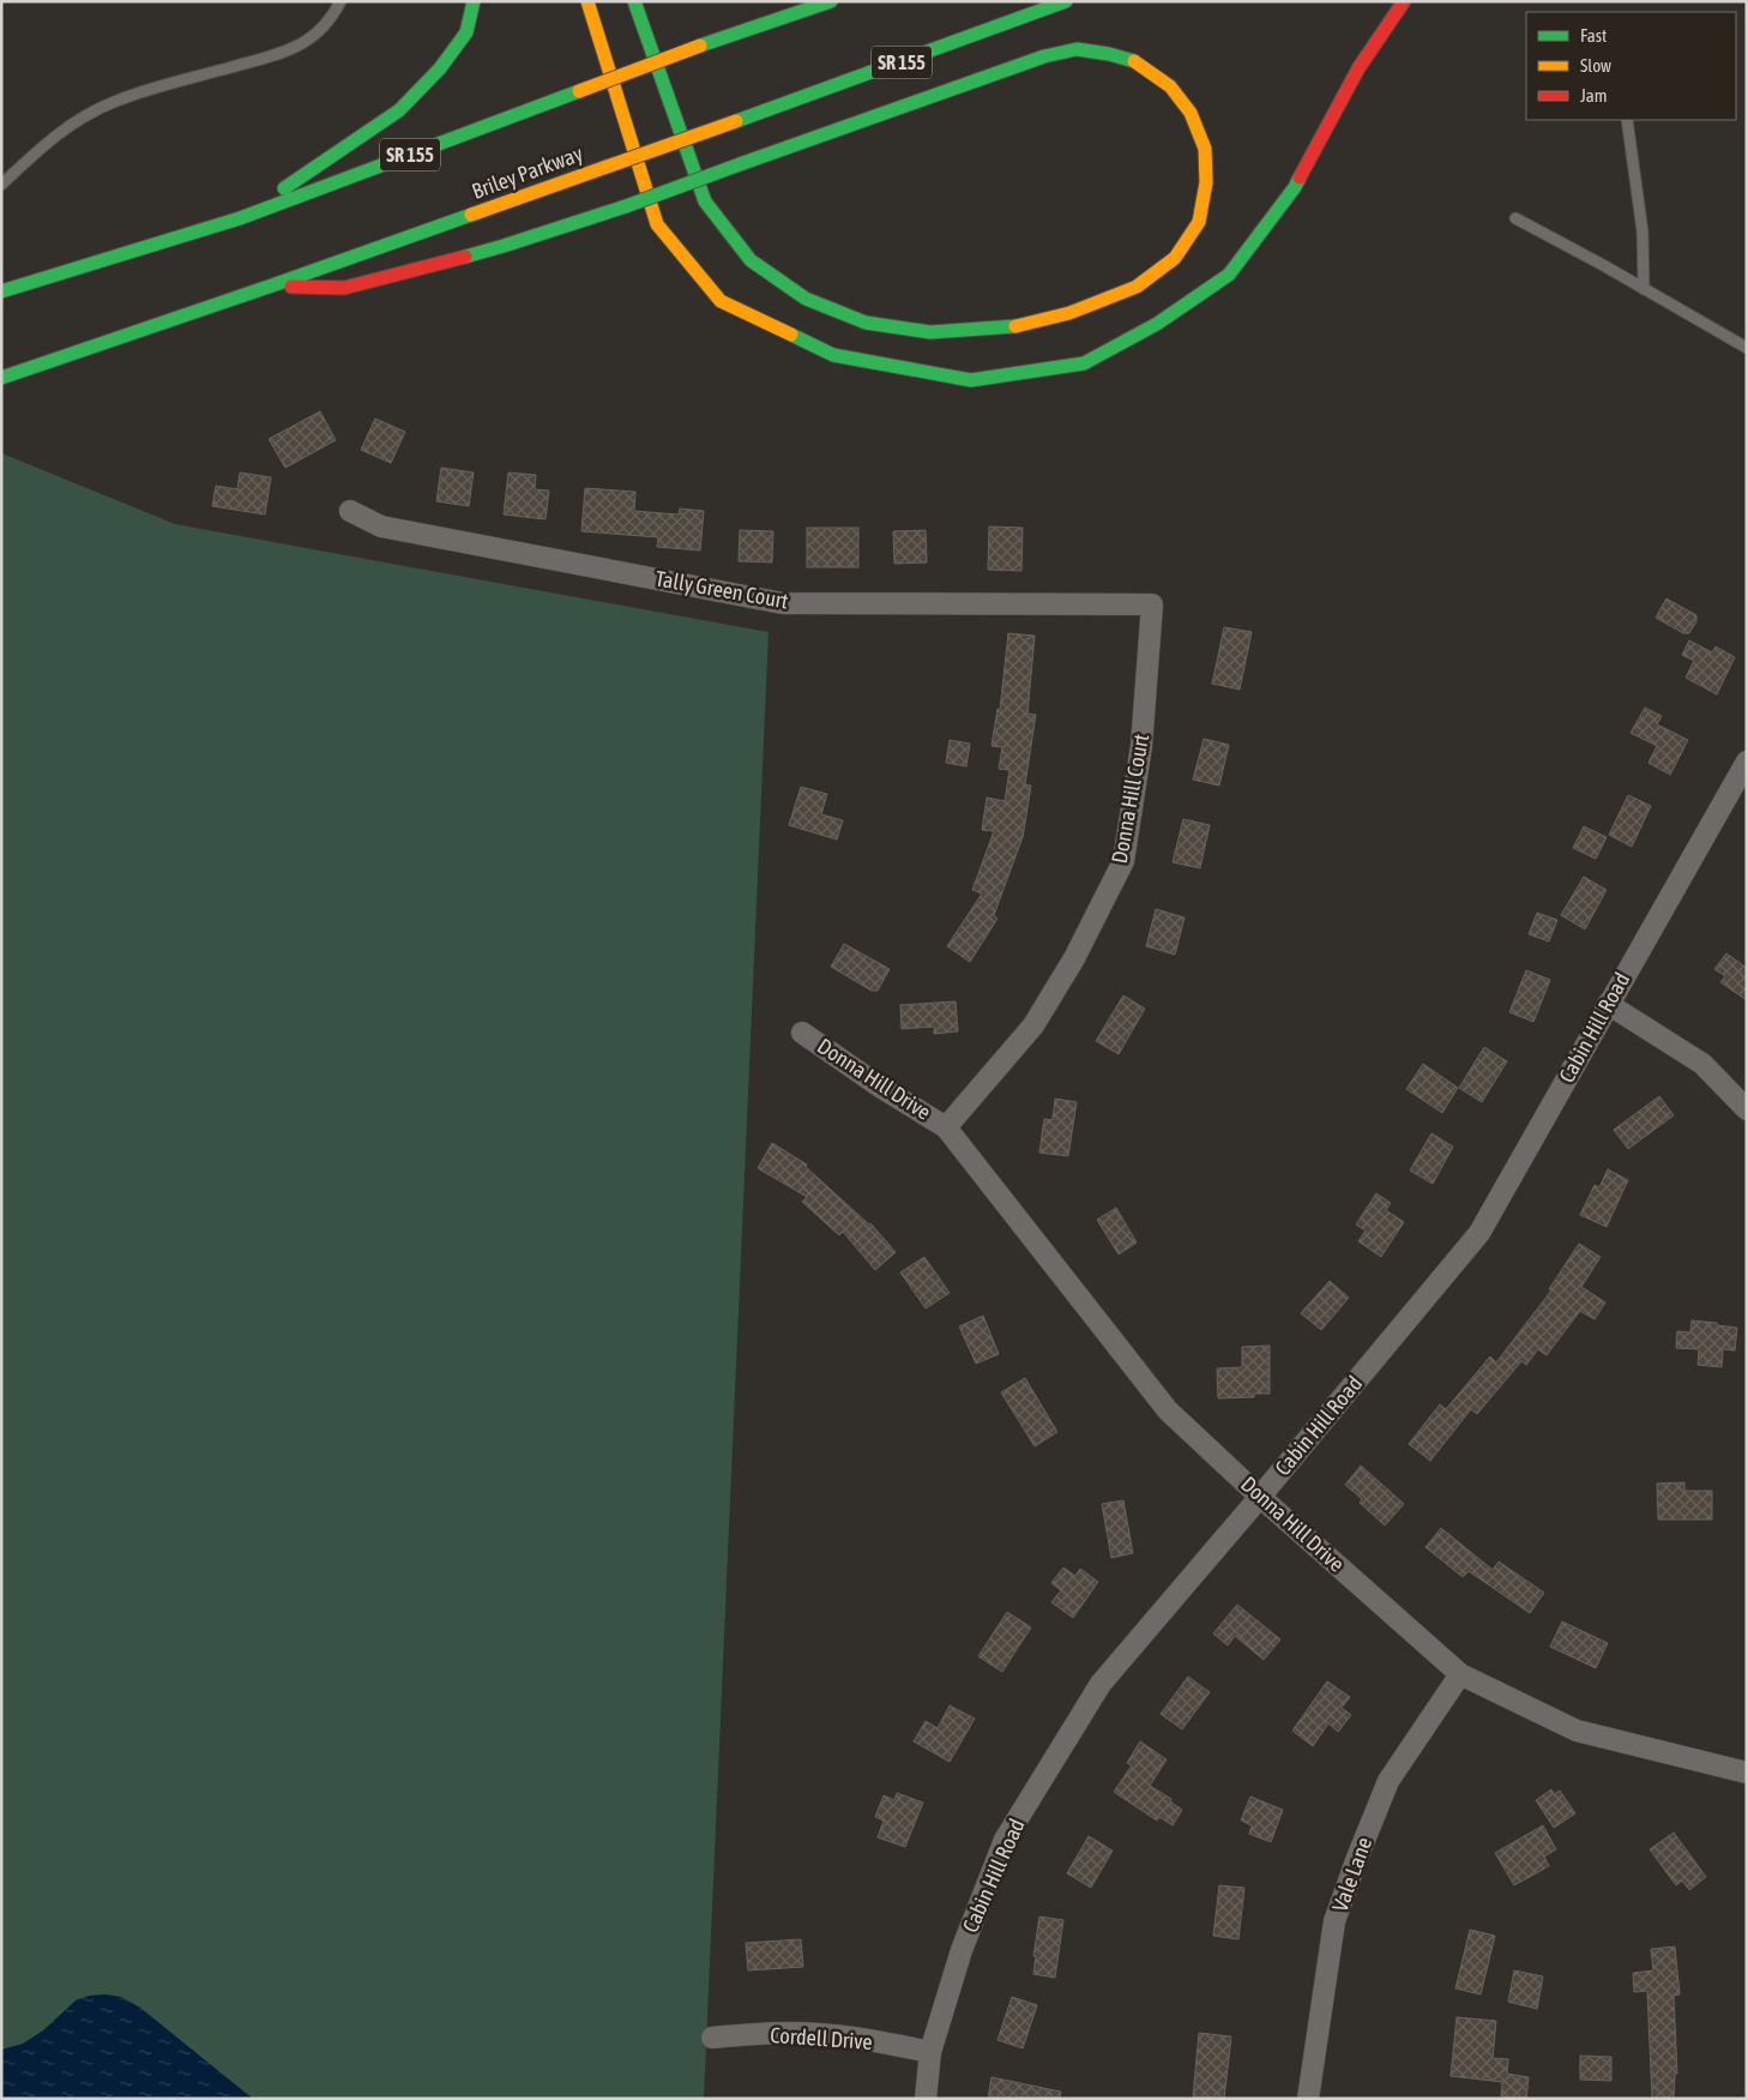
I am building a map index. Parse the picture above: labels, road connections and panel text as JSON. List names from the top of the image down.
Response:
{
  "streets": {
    "highway": ["SR 155", "Briley Parkway"],
    "street": [
      "Tally Green Court",
      "Donna Hill Court",
      "Cabin Hill Road",
      "Donna Hill Drive",
      "Vale Lane",
      "Cordell Drive"
    ]
  },
  "crossings": [
    ["Tally Green Court", "Donna Hill Court"],
    ["Donna Hill Court", "Donna Hill Drive"],
    ["Cabin Hill Road", "Donna Hill Drive"],
    ["Cabin Hill Road", "Cordell Drive"],
    ["Donna Hill Drive", "Vale Lane"]
  ],
  "legend": ["Fast", "Slow", "Jam"]
}
